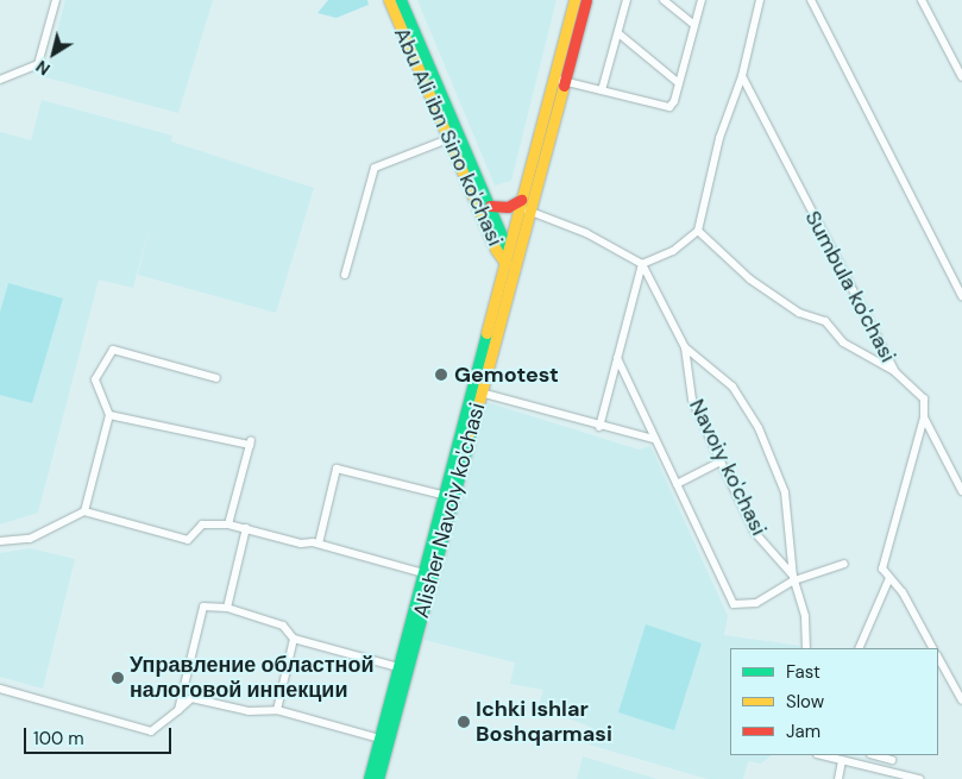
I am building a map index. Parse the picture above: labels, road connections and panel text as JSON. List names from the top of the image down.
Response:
{
  "streets": {
    "main road": ["Abu Ali ibn Sino ko'chasi", "Alisher Navoiy ko'chasi"],
    "street": ["Sumbula ko'chasi", "Navoiy ko'chasi"]
  },
  "crossings": [
    ["Abu Ali ibn Sino ko'chasi", "Alisher Navoiy ko'chasi"]
  ],
  "places": ["Gemotest", "Управление областной налоговой инпекции", "Ichki Ishlar Boshqarmasi"],
  "legend": ["Fast", "Slow", "Jam"],
  "scale_bar": "100 m",
  "north": "bottom left"
}
